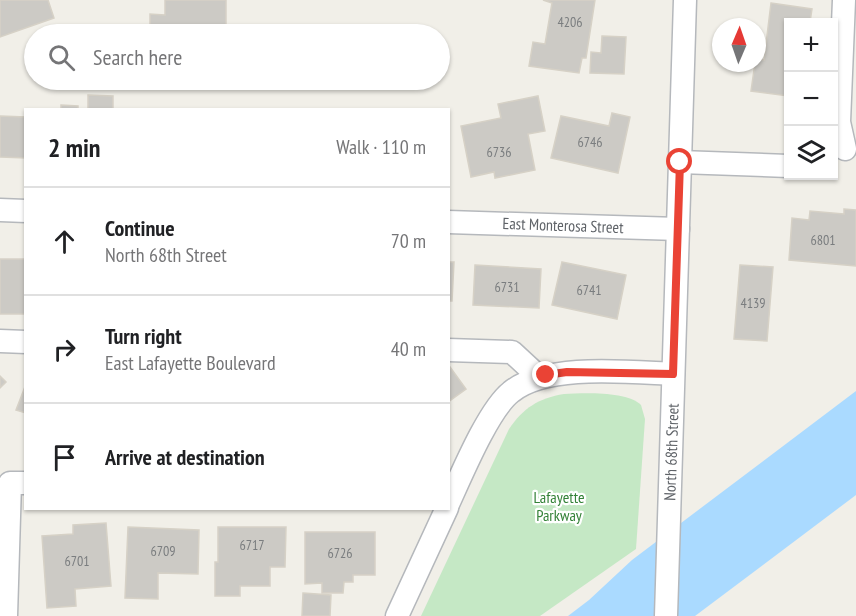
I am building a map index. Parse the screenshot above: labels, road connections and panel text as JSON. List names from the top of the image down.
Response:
{
  "streets": {
    "street": ["East Monterosa Street", "North 68th Street"]
  },
  "crossings": [
    ["East Monterosa Street", "North 68th Street"]
  ],
  "parks": ["Lafayette Parkway"],
  "house_numbers": [
    "4206",
    "6746",
    "6736",
    "6801",
    "6731",
    "6741",
    "4139",
    "6717",
    "6709",
    "6726",
    "6701"
  ],
  "north": "top",
  "page": {
    "map_buttons": ["+", "−"],
    "search": "Search here",
    "heading": ["2 min", "Walk · 110 m"],
    "list": [
      ["Continue", "North 68th Street", "70 m"],
      ["Turn right", "East Lafayette Boulevard", "40 m"],
      "Arrive at destination"
    ]
  }
}
